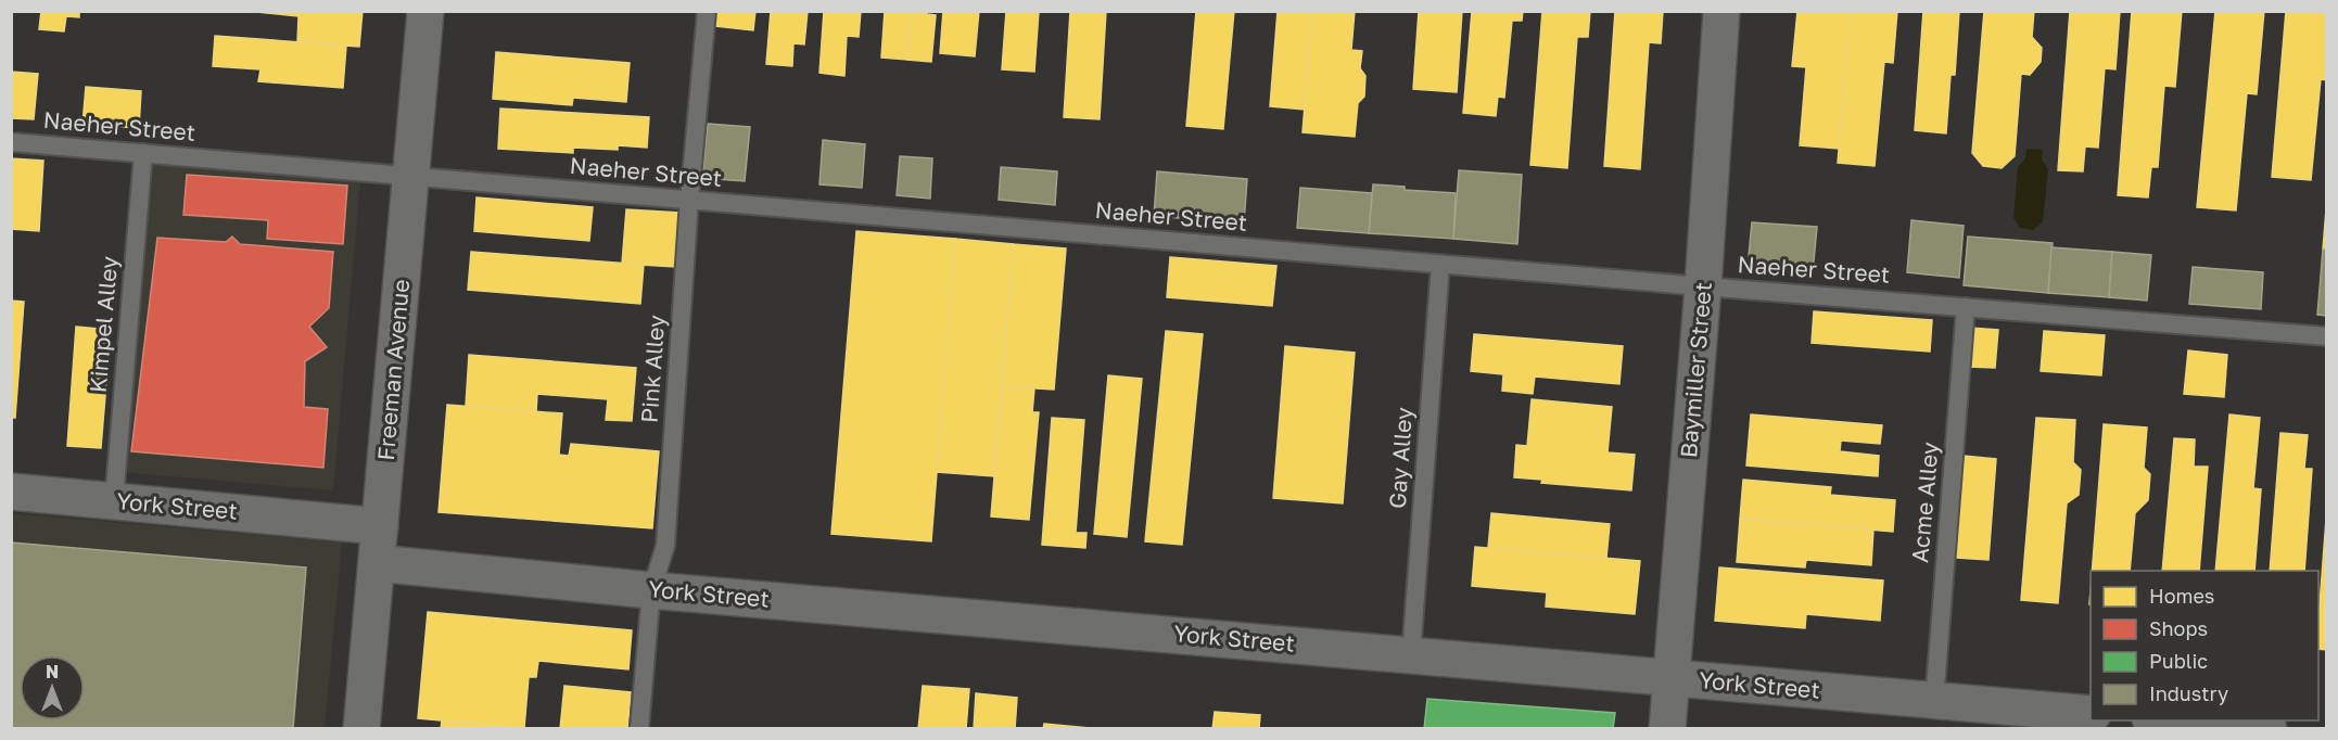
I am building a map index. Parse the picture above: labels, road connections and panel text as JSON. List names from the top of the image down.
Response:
{
  "streets": {
    "street": ["Freeman Avenue", "Baymiller Street", "York Street"],
    "lane": [
      "Naeher Street",
      "Kimpel Alley",
      "Pink Alley",
      "Gay Alley",
      "Acme Alley"
    ]
  },
  "crossings": [
    ["Naeher Street", "Kimpel Alley"],
    ["Naeher Street", "Pink Alley"],
    ["Naeher Street", "Freeman Avenue"],
    ["Naeher Street", "Baymiller Street"],
    ["Naeher Street", "Gay Alley"],
    ["Naeher Street", "Acme Alley"],
    ["Kimpel Alley", "York Street"],
    ["Pink Alley", "York Street"],
    ["Freeman Avenue", "York Street"],
    ["Baymiller Street", "York Street"],
    ["Gay Alley", "York Street"],
    ["Acme Alley", "York Street"]
  ],
  "legend": [
    "Homes",
    "Shops",
    "Public",
    "Industry"
  ],
  "north": "top"
}
